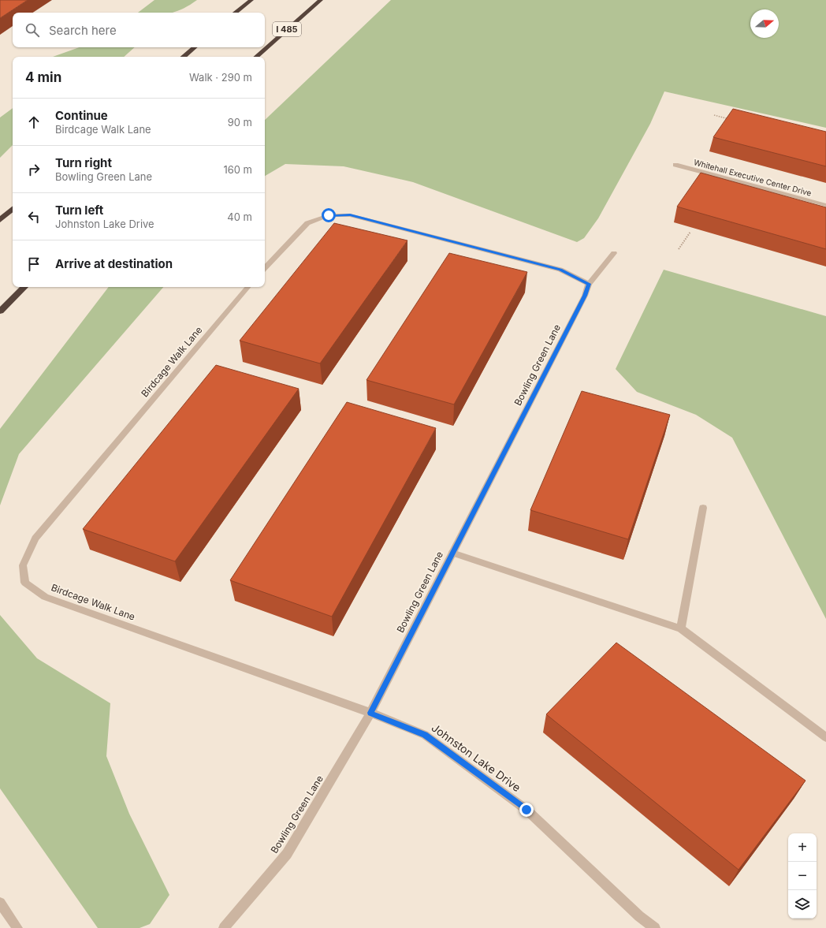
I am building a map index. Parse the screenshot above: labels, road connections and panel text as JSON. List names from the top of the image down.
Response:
{
  "streets": {
    "highway": ["I 485"],
    "street": [
      "Whitehall Executive Center Drive",
      "Birdcage Walk Lane",
      "Bowling Green Lane",
      "Johnston Lake Drive"
    ]
  },
  "crossings": [
    ["Birdcage Walk Lane", "Bowling Green Lane"],
    ["Birdcage Walk Lane", "Johnston Lake Drive"],
    ["Bowling Green Lane", "Johnston Lake Drive"]
  ],
  "north": "right",
  "page": {
    "search": "Search here",
    "heading": ["4 min", "Walk · 290 m"],
    "list": [
      ["Continue", "Birdcage Walk Lane", "90 m"],
      ["Turn right", "Bowling Green Lane", "160 m"],
      ["Turn left", "Johnston Lake Drive", "40 m"],
      "Arrive at destination"
    ],
    "map_buttons": ["+", "−"]
  }
}
